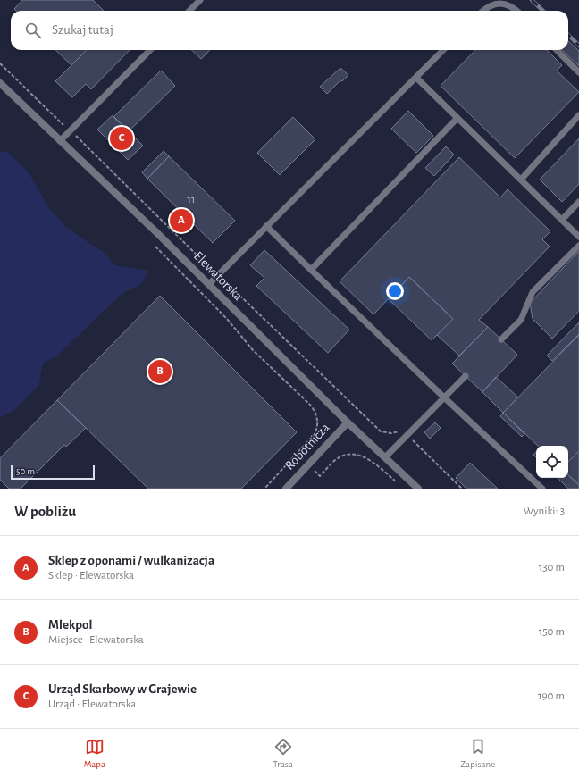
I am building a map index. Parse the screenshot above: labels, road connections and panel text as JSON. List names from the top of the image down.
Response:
{
  "streets": {
    "street": ["Elewatorska", "Robotnicza"]
  },
  "crossings": [
    ["Elewatorska", "Robotnicza"]
  ],
  "house_numbers": ["11"],
  "scale_bar": "50 m",
  "page": {
    "search": "Szukaj tutaj",
    "pins": ["C", "A", "B"],
    "scale": "50 m",
    "heading": ["W pobliżu", "Wyniki: 3"],
    "list": [
      {
        "mark": "A",
        "name": "Sklep z oponami / wulkanizacja",
        "note": "Sklep · Elewatorska",
        "value": "130 m"
      },
      {
        "mark": "B",
        "name": "Mlekpol",
        "note": "Miejsce · Elewatorska",
        "value": "150 m"
      },
      {
        "mark": "C",
        "name": "Urząd Skarbowy w Grajewie",
        "note": "Urząd · Elewatorska",
        "value": "190 m"
      }
    ],
    "nav": ["Mapa", "Trasa", "Zapisane"]
  }
}
